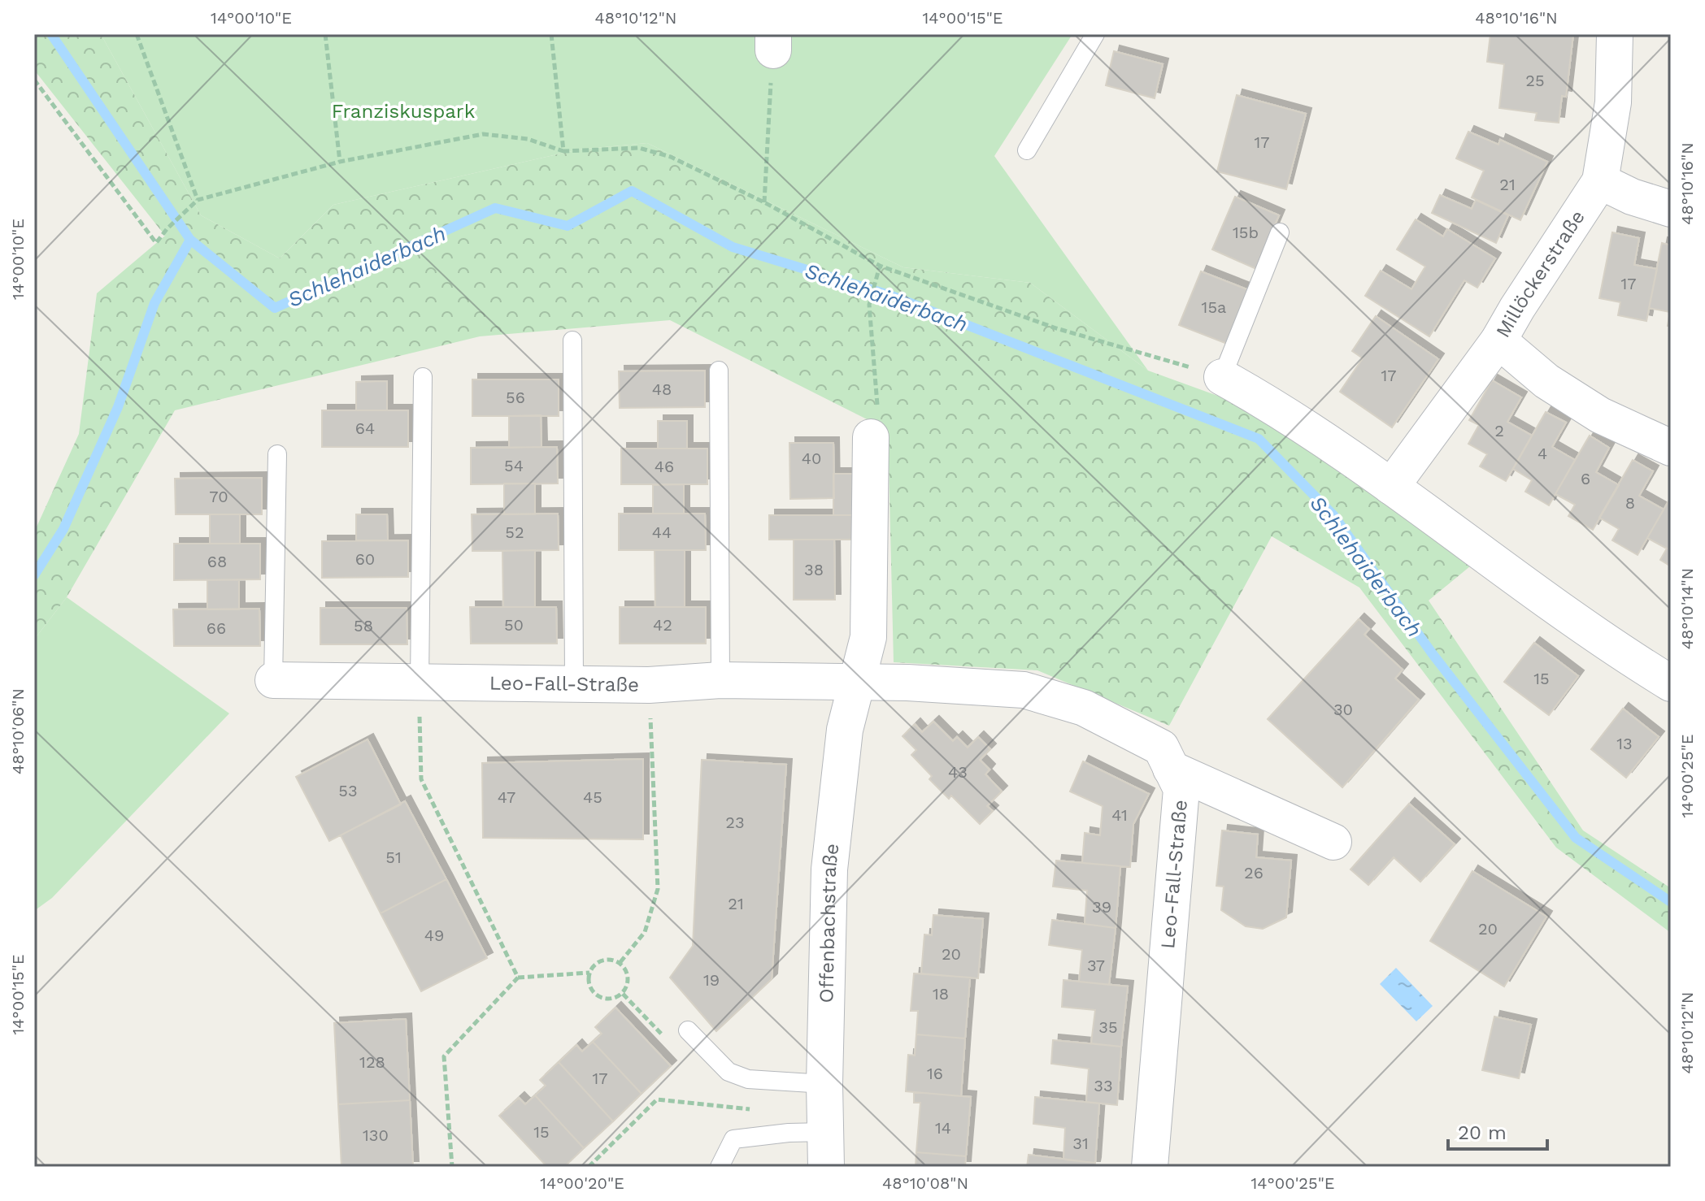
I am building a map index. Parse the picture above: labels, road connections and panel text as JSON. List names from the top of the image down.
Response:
{
  "streets": {
    "street": ["Millöckerstraße", "Leo-Fall-Straße", "Offenbachstraße"]
  },
  "crossings": [
    ["Leo-Fall-Straße", "Offenbachstraße"]
  ],
  "water": ["Schlehaiderbach"],
  "parks": ["Franziskuspark"],
  "house_numbers": [
    "25",
    "17",
    "21",
    "15b",
    "17",
    "15a",
    "17",
    "48",
    "56",
    "64",
    "2",
    "4",
    "40",
    "54",
    "46",
    "6",
    "70",
    "8",
    "52",
    "44",
    "60",
    "68",
    "38",
    "50",
    "42",
    "58",
    "66",
    "15",
    "30",
    "13",
    "43",
    "53",
    "47",
    "45",
    "41",
    "23",
    "51",
    "26",
    "21",
    "39",
    "20",
    "49",
    "20",
    "37",
    "19",
    "18",
    "35",
    "128",
    "16",
    "17",
    "33",
    "14",
    "15",
    "130",
    "31"
  ],
  "scale_bar": "20 m",
  "coordinates": [
    "14°00'10\"E",
    "48°10'12\"N",
    "14°00'15\"E",
    "48°10'16\"N",
    "48°10'14\"N",
    "48°10'06\"N",
    "14°00'25\"E",
    "14°00'20\"E",
    "48°10'08\"N"
  ]
}
